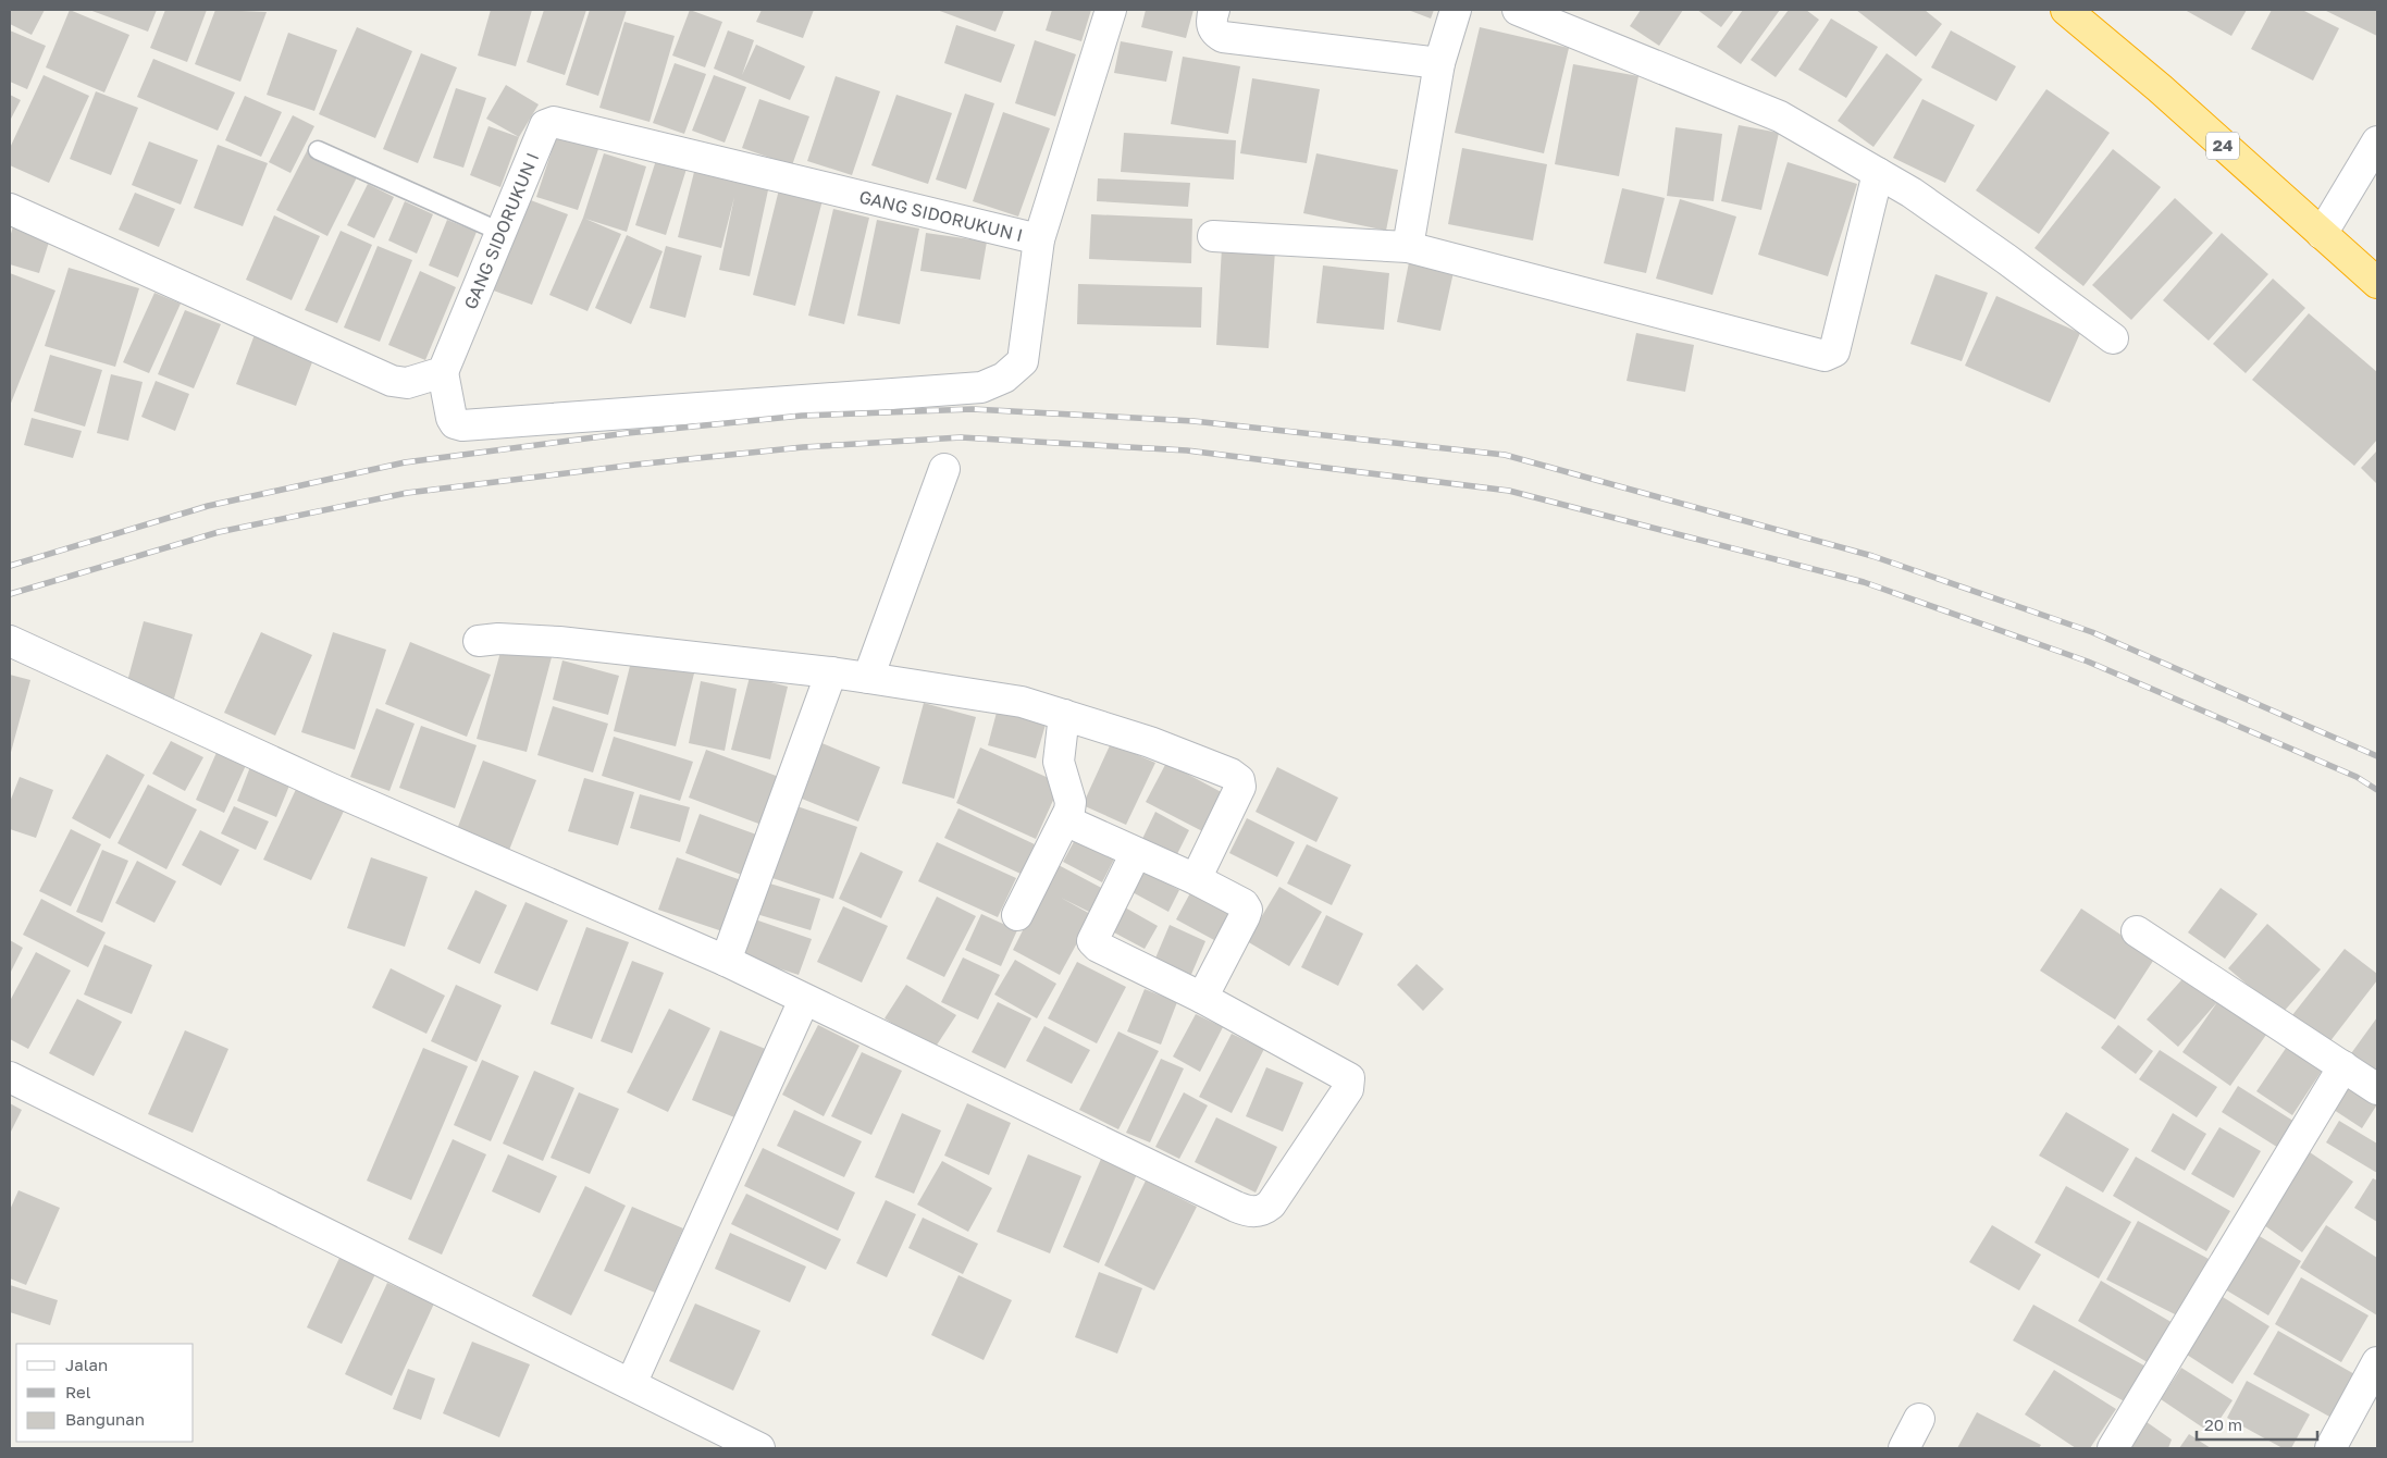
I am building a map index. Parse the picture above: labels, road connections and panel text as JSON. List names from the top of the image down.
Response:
{
  "streets": {
    "highway": ["24"],
    "street": ["GANG SIDORUKUN I"]
  },
  "legend": ["Jalan", "Rel", "Bangunan"],
  "scale_bar": "20 m"
}
